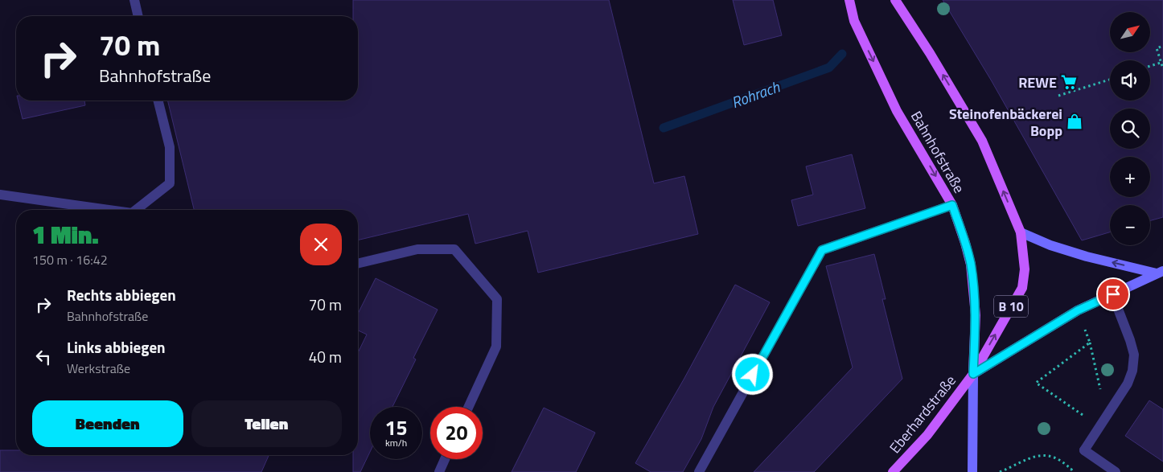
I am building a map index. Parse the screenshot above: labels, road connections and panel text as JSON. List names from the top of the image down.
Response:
{
  "streets": {
    "main road": ["Bahnhofstraße", "B 10", "Eberhardstraße"]
  },
  "crossings": [
    ["Bahnhofstraße", "Eberhardstraße"]
  ],
  "water": ["Rohrach"],
  "places": {
    "supermarket": ["REWE"],
    "shop": ["Steinofenbäckerei Bopp"]
  },
  "north": "top right",
  "page": {
    "map_buttons": ["+", "−"],
    "turn": ["70 m", "Bahnhofstraße"],
    "heading": ["1 Min.", "150 m · 16:42"],
    "list": [
      {
        "name": "Rechts abbiegen",
        "note": "Bahnhofstraße",
        "value": "70 m"
      },
      {
        "name": "Links abbiegen",
        "note": "Werkstraße",
        "value": "40 m"
      }
    ],
    "buttons": ["Beenden", "Teilen"],
    "speed": "15 km/h",
    "limit": "20"
  }
}
